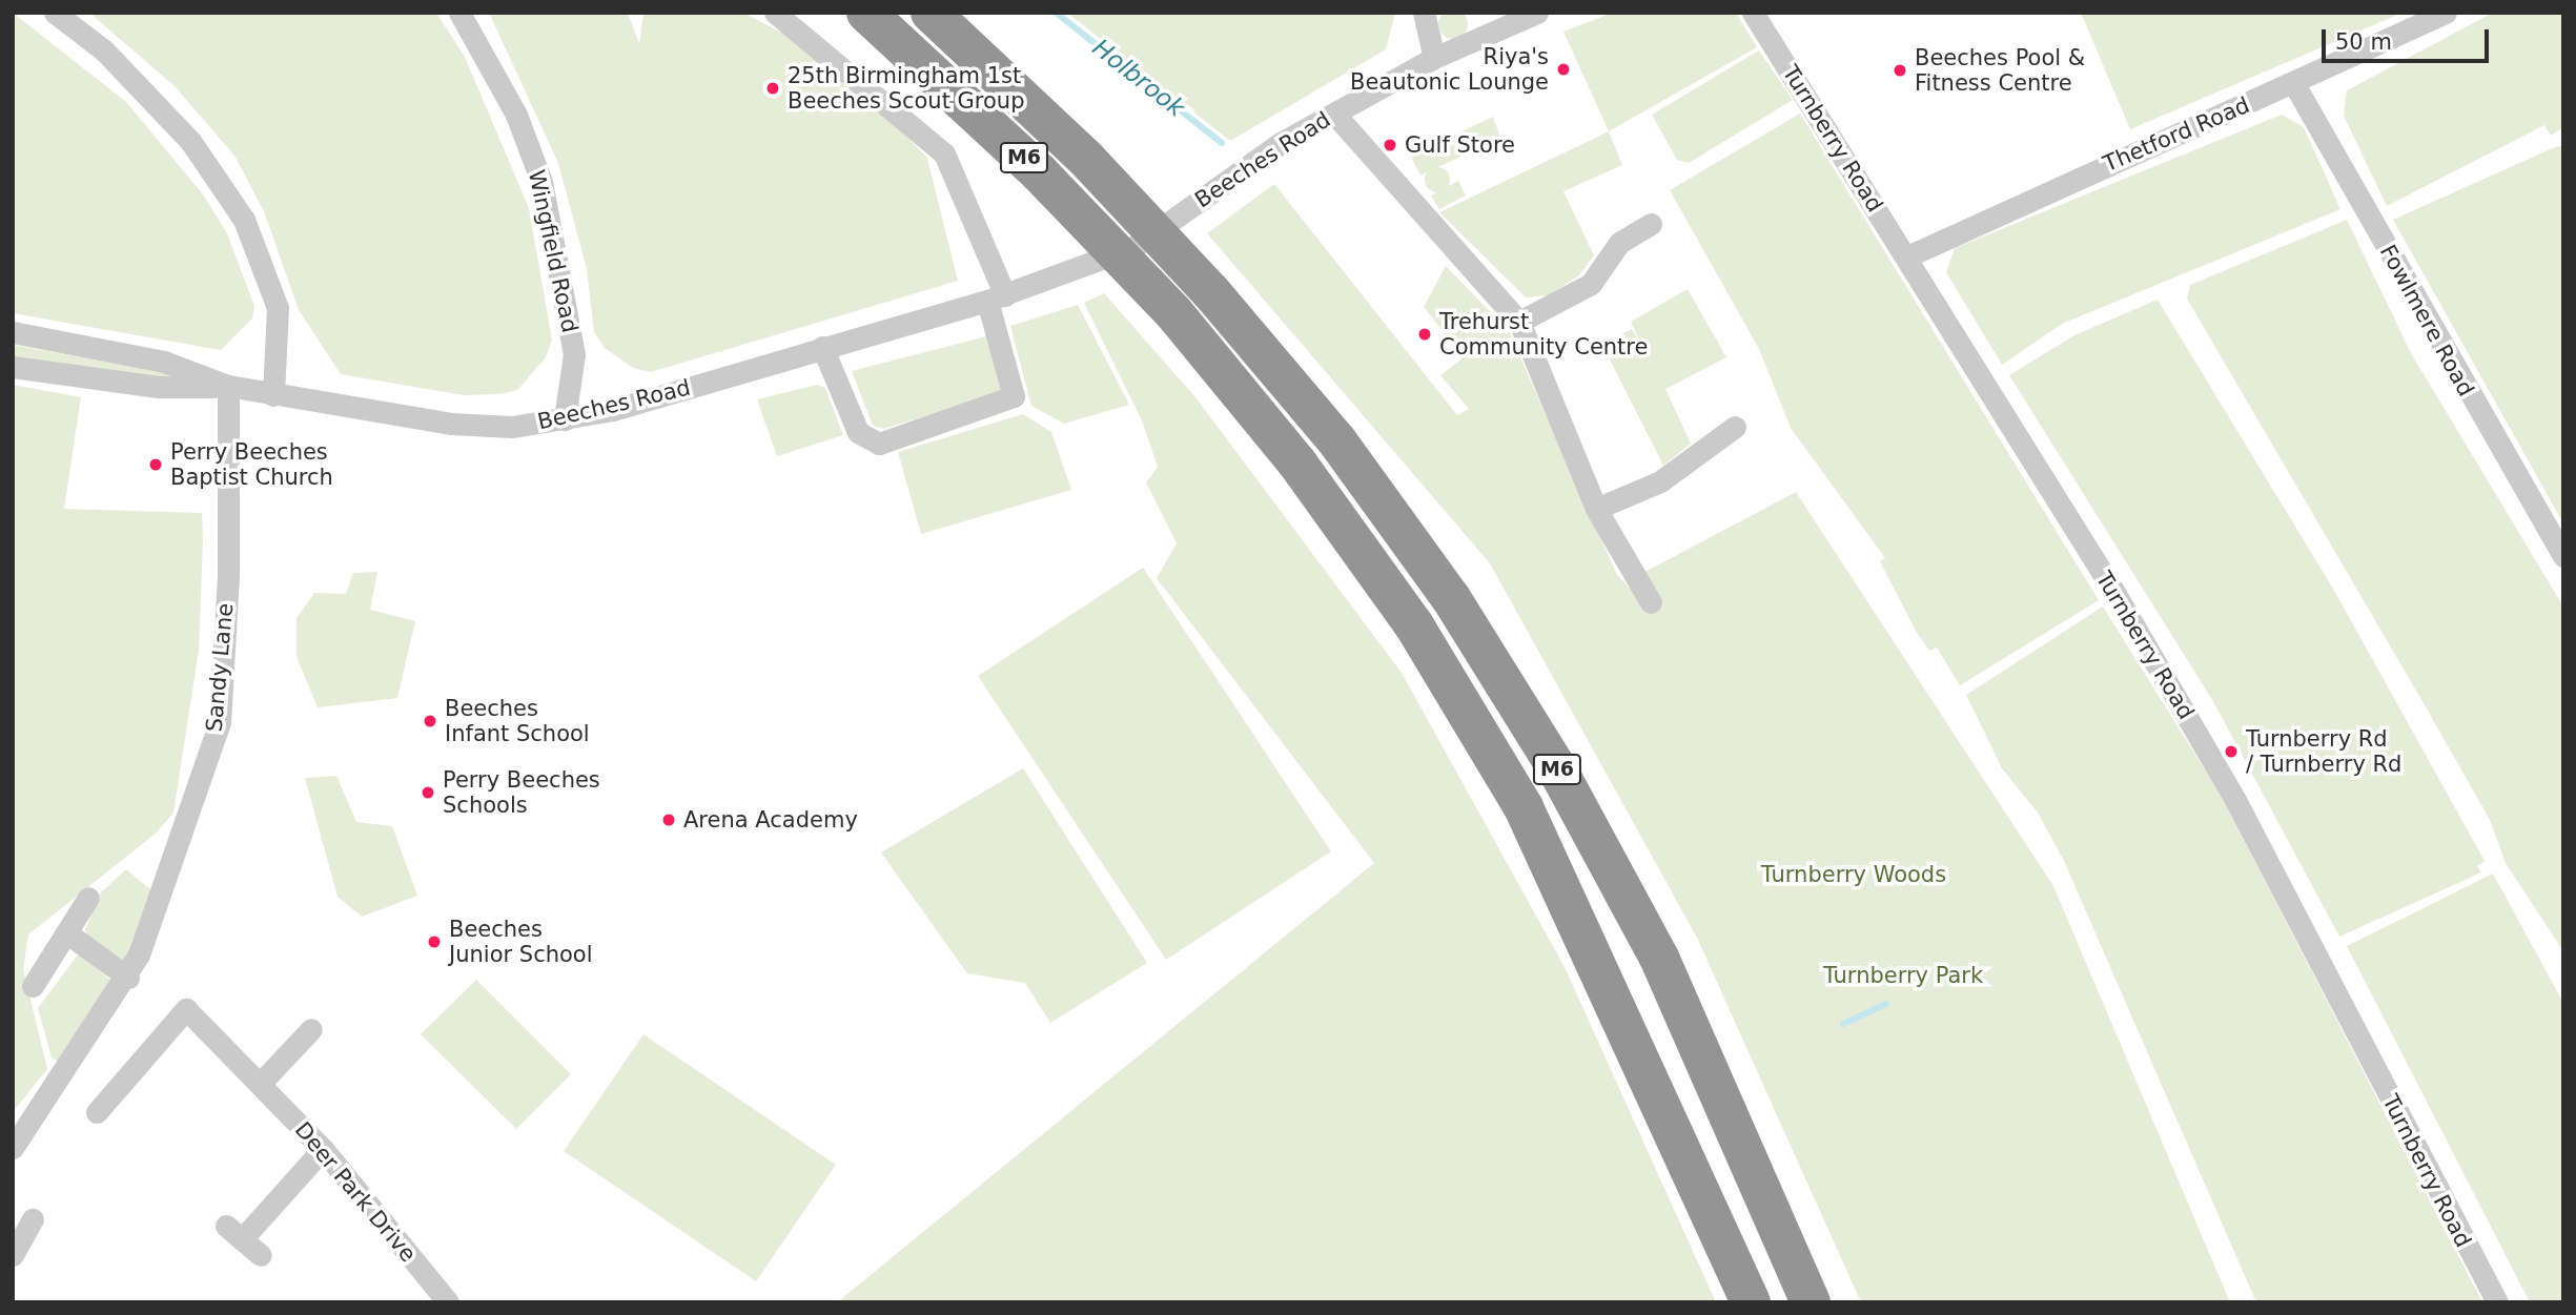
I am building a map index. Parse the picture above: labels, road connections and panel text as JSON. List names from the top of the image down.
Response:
{
  "streets": {
    "highway": ["M6"],
    "street": [
      "Thetford Road",
      "Turnberry Road",
      "Beeches Road",
      "Wingfield Road",
      "Fowlmere Road",
      "Sandy Lane",
      "Deer Park Drive"
    ]
  },
  "crossings": [
    ["Thetford Road", "Turnberry Road"],
    ["Thetford Road", "Fowlmere Road"],
    ["Beeches Road", "Wingfield Road"],
    ["Beeches Road", "Sandy Lane"]
  ],
  "water": ["Holbrook"],
  "parks": ["Turnberry Woods", "Turnberry Park"],
  "places": [
    "Riya's Beautonic Lounge",
    "Beeches Pool & Fitness Centre",
    "25th Birmingham 1st Beeches Scout Group",
    "Gulf Store",
    "Trehurst Community Centre",
    "Perry Beeches Baptist Church",
    "Beeches Infant School",
    "Turnberry Rd / Turnberry Rd",
    "Perry Beeches Schools",
    "Arena Academy",
    "Beeches Junior School"
  ],
  "scale_bar": "50 m"
}
